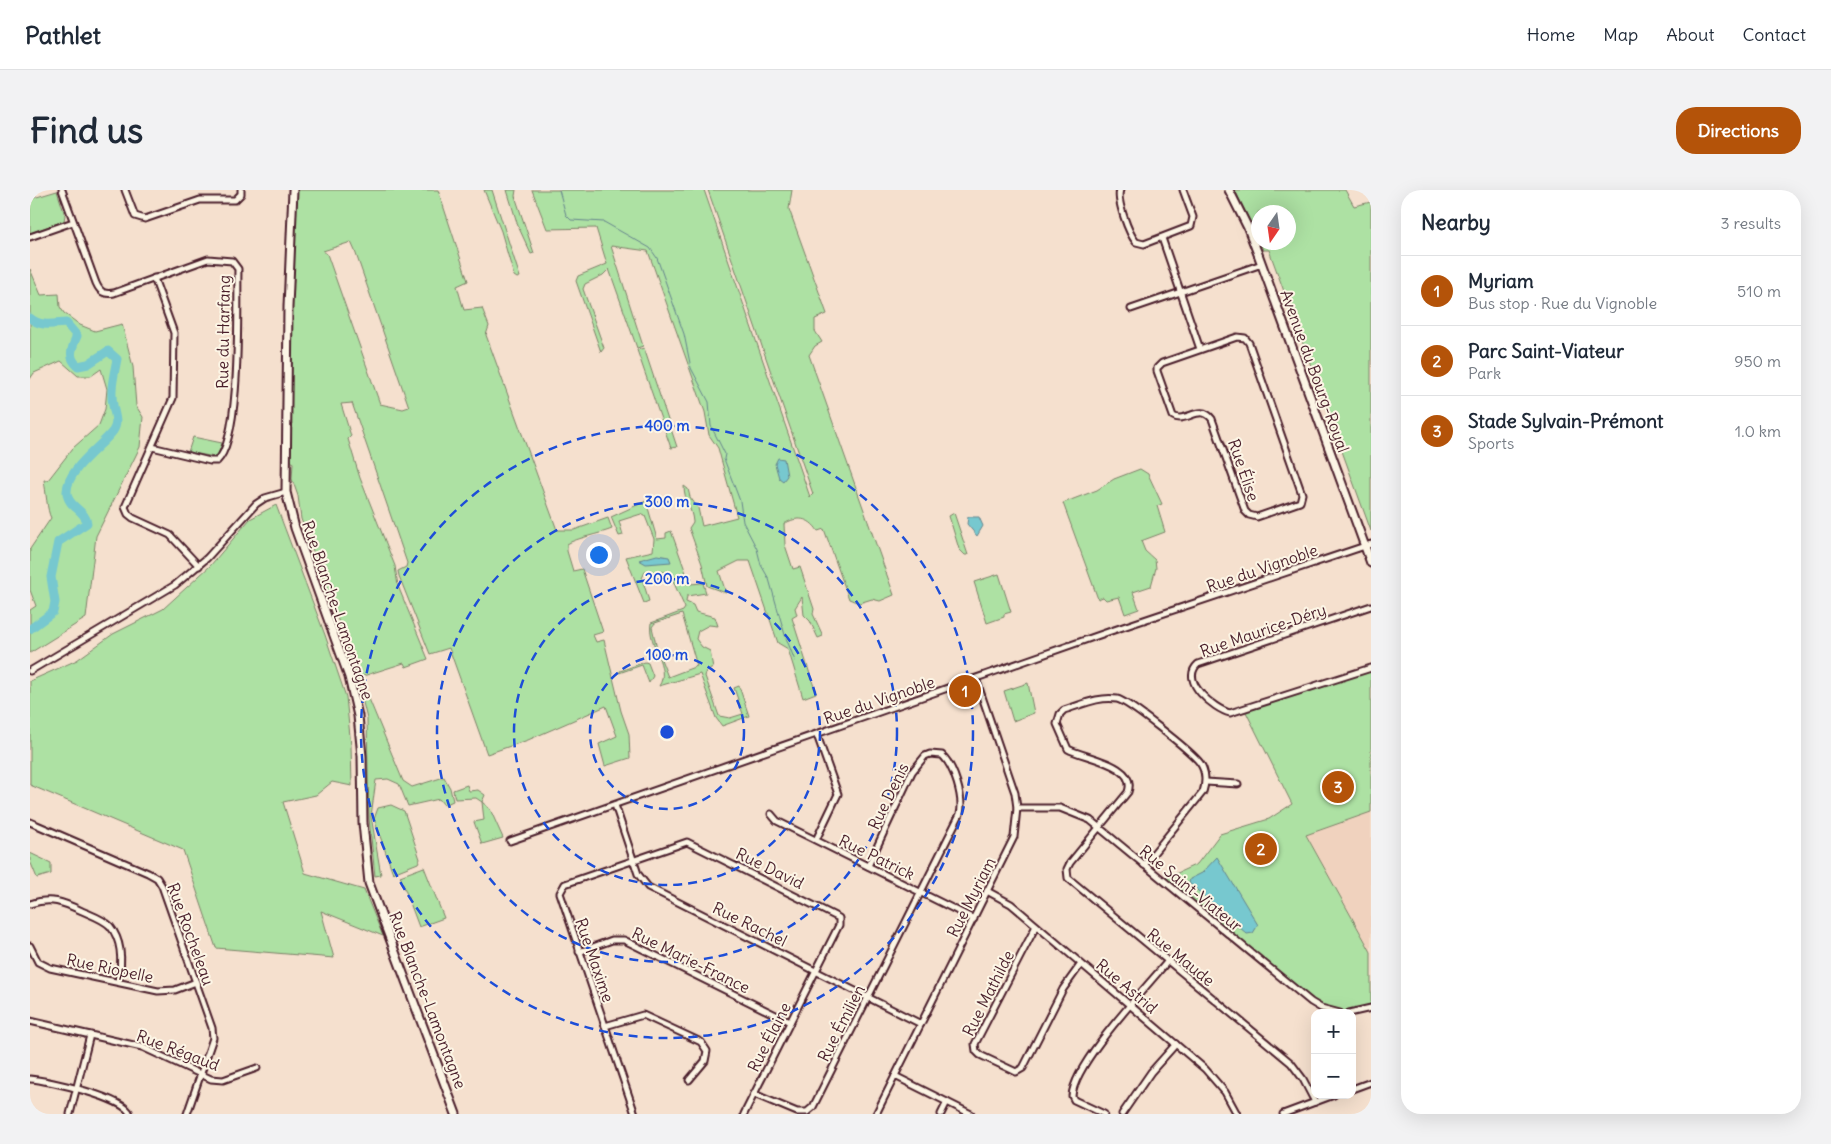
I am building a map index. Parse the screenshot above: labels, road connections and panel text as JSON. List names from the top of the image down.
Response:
{
  "streets": {
    "street": [
      "Rue du Harfang",
      "Avenue du Bourg-Royal",
      "Rue Élise",
      "Rue du Vignoble",
      "Rue Blanche-Lamontagne",
      "Rue Maurice-Déry",
      "Rue Denis",
      "Rue Patrick",
      "Rue David",
      "Rue Saint-Viateur",
      "Rue Myriam",
      "Rue Rachel",
      "Rue Rocheleau",
      "Rue Maude",
      "Rue Maxime",
      "Rue Marie-France",
      "Rue Riopelle",
      "Rue Astrid",
      "Rue Mathilde",
      "Rue Émilien",
      "Rue Élaine",
      "Rue Régaud"
    ]
  },
  "crossings": [
    ["Avenue du Bourg-Royal", "Rue du Vignoble"],
    ["Rue du Vignoble", "Rue Myriam"],
    ["Rue du Vignoble", "Rue Rachel"],
    ["Rue Denis", "Rue Patrick"],
    ["Rue Denis", "Rue Émilien"],
    ["Rue Patrick", "Rue Myriam"],
    ["Rue Patrick", "Rue Émilien"],
    ["Rue David", "Rue Rachel"],
    ["Rue David", "Rue Maxime"],
    ["Rue David", "Rue Élaine"],
    ["Rue Saint-Viateur", "Rue Myriam"],
    ["Rue Saint-Viateur", "Rue Maude"],
    ["Rue Myriam", "Rue Rachel"],
    ["Rue Myriam", "Rue Astrid"],
    ["Rue Rachel", "Rue Maxime"],
    ["Rue Rachel", "Rue Émilien"],
    ["Rue Rachel", "Rue Élaine"],
    ["Rue Rocheleau", "Rue Riopelle"],
    ["Rue Rocheleau", "Rue Régaud"],
    ["Rue Maxime", "Rue Marie-France"],
    ["Rue Marie-France", "Rue Élaine"],
    ["Rue Astrid", "Rue Mathilde"],
    ["Rue Émilien", "Rue Élaine"]
  ],
  "north": "bottom",
  "page": {
    "header": "Pathlet",
    "nav": [
      "Home",
      "Map",
      "About",
      "Contact"
    ],
    "buttons": "Directions",
    "title": "Find us",
    "heading": ["Nearby", "3 results"],
    "list": [
      {
        "mark": "1",
        "name": "Myriam",
        "note": "Bus stop · Rue du Vignoble",
        "value": "510 m"
      },
      {
        "mark": "2",
        "name": "Parc Saint-Viateur",
        "note": "Park",
        "value": "950 m"
      },
      {
        "mark": "3",
        "name": "Stade Sylvain-Prémont",
        "note": "Sports",
        "value": "1.0 km"
      }
    ],
    "pins": ["1", "3", "2"],
    "map_buttons": ["+", "−"]
  },
  "rings": [
    "400 m",
    "300 m",
    "200 m",
    "100 m"
  ]
}
